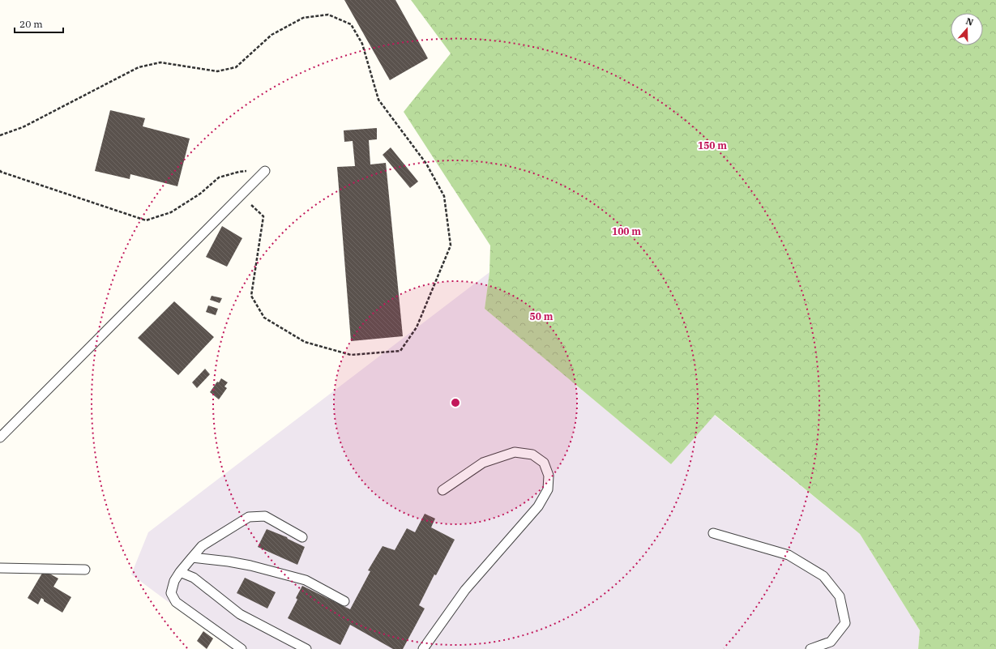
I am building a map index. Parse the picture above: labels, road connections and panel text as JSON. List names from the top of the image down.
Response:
{
  "scale_bar": "20 m",
  "north": "top",
  "rings": ["150 m", "100 m", "50 m"]
}
